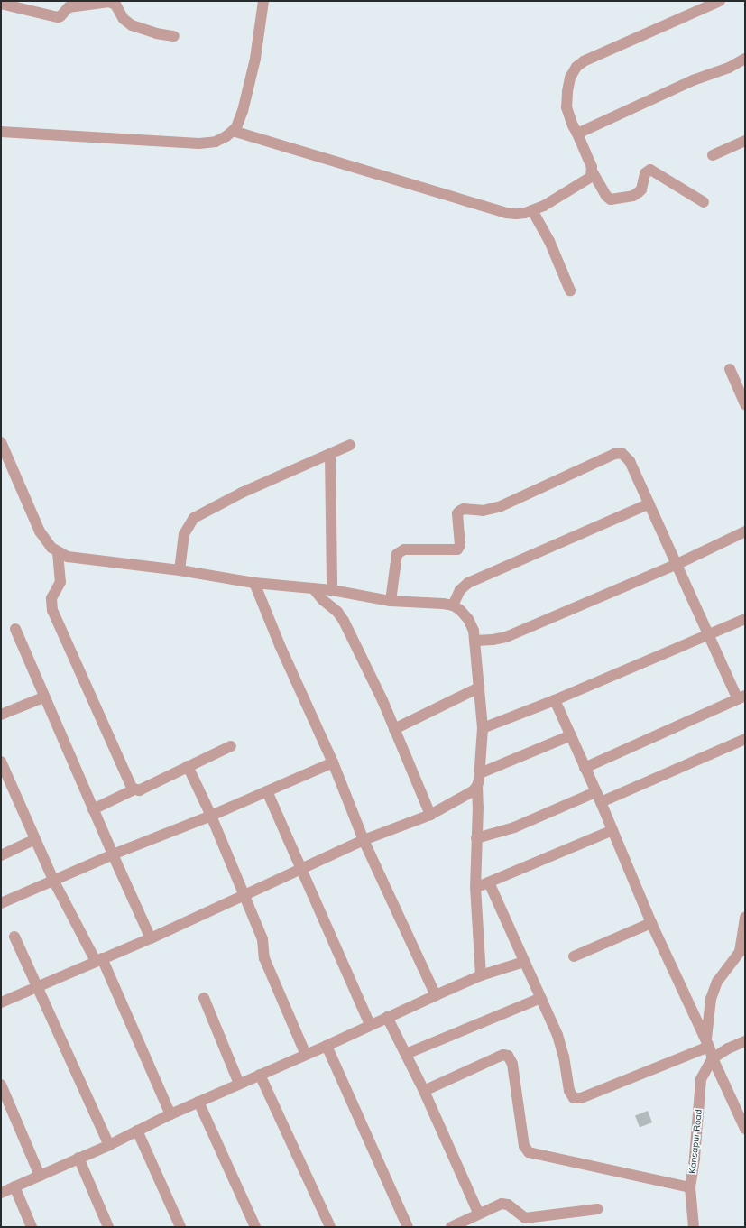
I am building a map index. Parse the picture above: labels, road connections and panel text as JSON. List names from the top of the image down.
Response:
{
  "streets": {
    "street": ["Kansapur Road"]
  }
}
